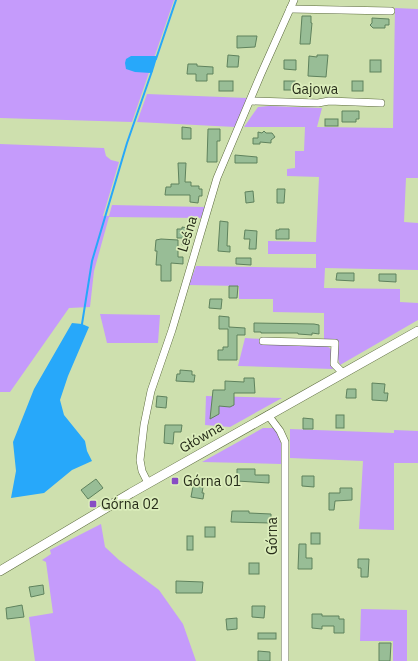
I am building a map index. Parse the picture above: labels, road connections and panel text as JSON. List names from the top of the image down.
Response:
{
  "streets": {
    "main road": ["Główna"],
    "street": ["Gajowa", "Leśna", "Górna"]
  },
  "crossings": [
    ["Gajowa", "Leśna"],
    ["Leśna", "Główna"],
    ["Główna", "Górna"]
  ],
  "places": {
    "transit": ["Górna 01", "Górna 02"]
  }
}
